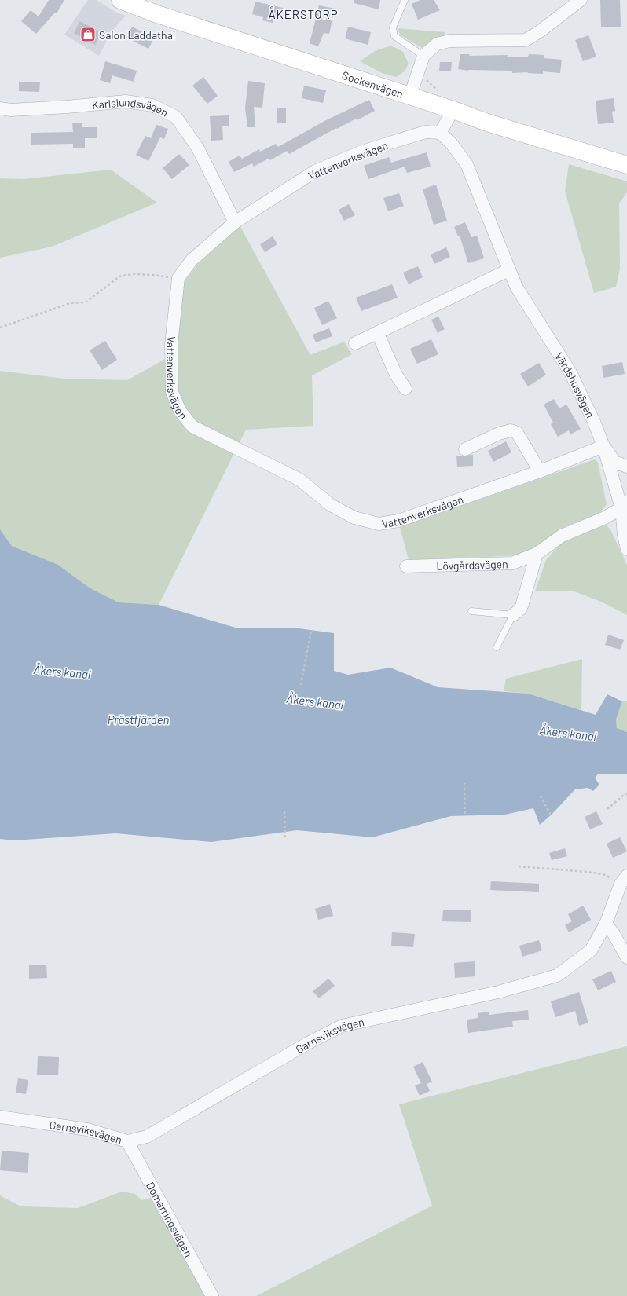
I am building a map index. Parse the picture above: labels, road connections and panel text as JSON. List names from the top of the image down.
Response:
{
  "streets": {
    "street": [
      "Sockenvägen",
      "Karlslundsvägen",
      "Vattenverksvägen",
      "Värdshusvägen",
      "Lövgårdsvägen",
      "Garnsviksvägen",
      "Domarringsvägen"
    ]
  },
  "crossings": [
    ["Karlslundsvägen", "Vattenverksvägen"],
    ["Vattenverksvägen", "Värdshusvägen"],
    ["Värdshusvägen", "Lövgårdsvägen"],
    ["Garnsviksvägen", "Domarringsvägen"]
  ],
  "districts": ["ÅKERSTORP"],
  "water": ["Åkers kanal", "Prästfjärden"],
  "places": {
    "shop": ["Salon Laddathai"]
  }
}
